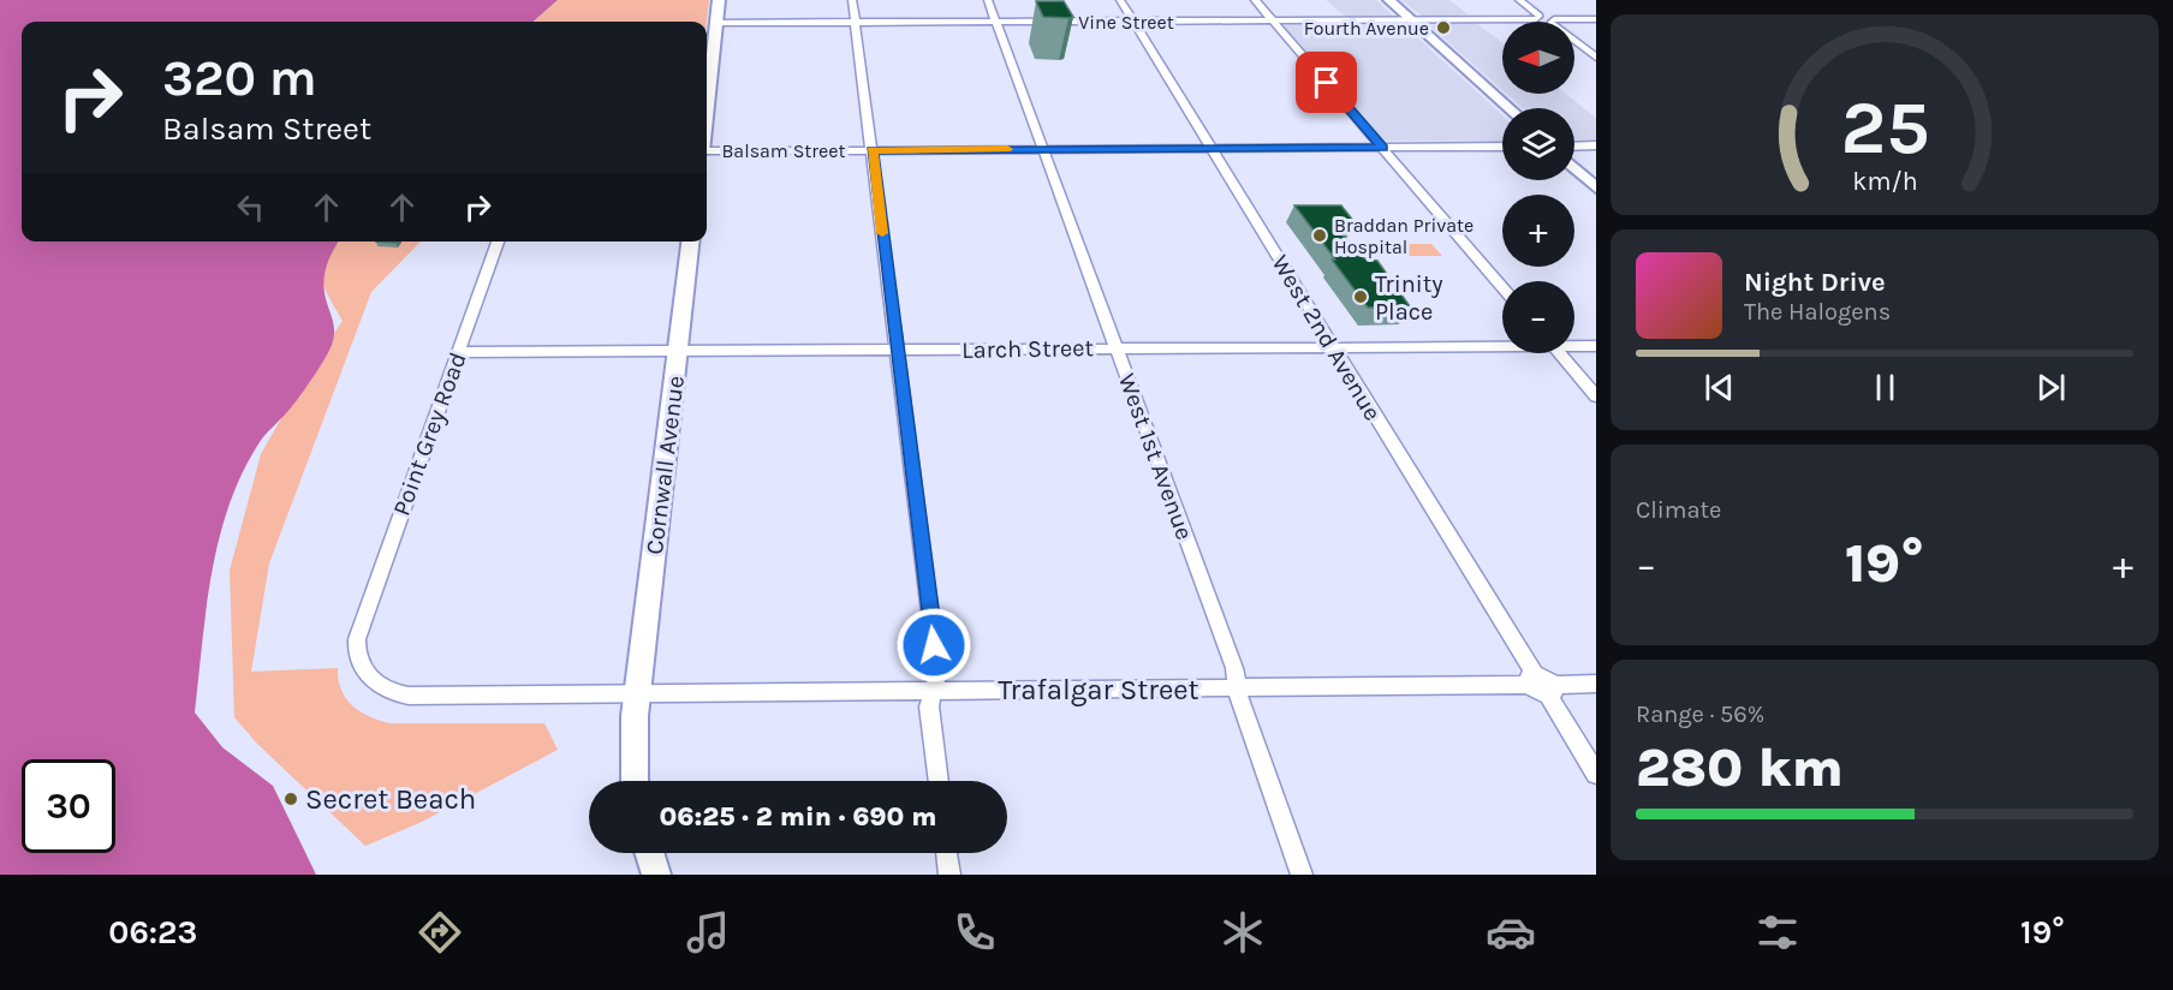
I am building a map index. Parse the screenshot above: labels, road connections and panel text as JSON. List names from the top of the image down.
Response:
{
  "streets": {
    "main road": ["Cornwall Avenue"],
    "street": [
      "Vine Street",
      "Balsam Street",
      "West 2nd Avenue",
      "Larch Street",
      "Point Grey Road",
      "West 1st Avenue",
      "Trafalgar Street"
    ]
  },
  "crossings": [
    ["Vine Street", "West 2nd Avenue"],
    ["Vine Street", "West 1st Avenue"],
    ["Balsam Street", "West 2nd Avenue"],
    ["Balsam Street", "West 1st Avenue"],
    ["West 2nd Avenue", "Larch Street"],
    ["West 2nd Avenue", "Trafalgar Street"],
    ["Larch Street", "Point Grey Road"],
    ["Larch Street", "West 1st Avenue"],
    ["Larch Street", "Cornwall Avenue"],
    ["Point Grey Road", "Trafalgar Street"],
    ["West 1st Avenue", "Trafalgar Street"],
    ["Cornwall Avenue", "Trafalgar Street"]
  ],
  "places": [
    "Fourth Avenue",
    "Braddan Private Hospital",
    "Trinity Place",
    "Secret Beach"
  ],
  "north": "left",
  "page": {
    "map_buttons": ["+", "−"],
    "turn": ["320 m", "Balsam Street"],
    "song": ["Night Drive", "The Halogens"],
    "tile": [
      "Climate",
      ["Range · 56%", "280 km"]
    ],
    "heat": ["−", "19°", "+"],
    "limit": "30",
    "trip": "06:25 · 2 min · 690 m",
    "tabs": ["06:23", "19°"],
    "gauge": ["25", "km/h"]
  }
}
